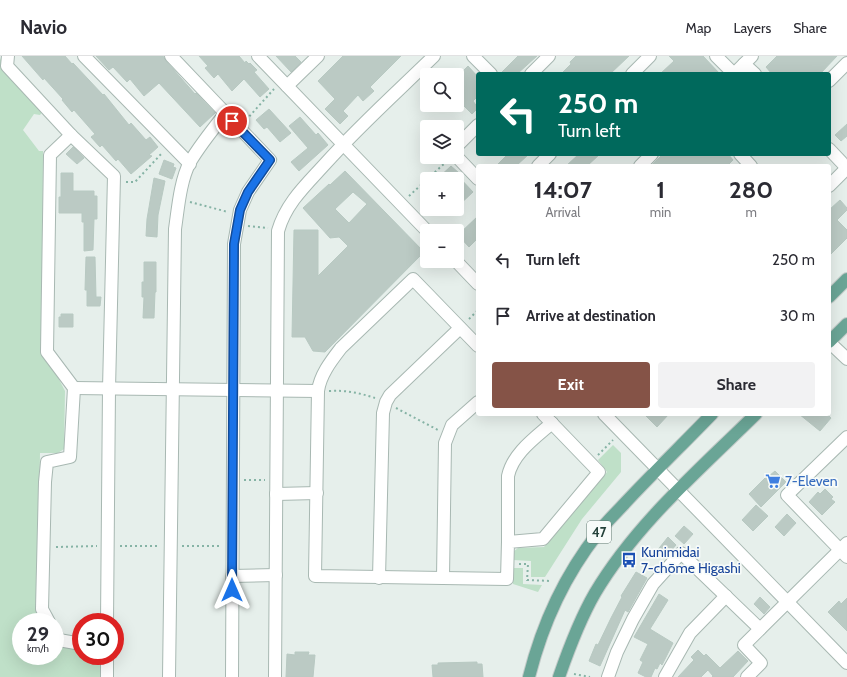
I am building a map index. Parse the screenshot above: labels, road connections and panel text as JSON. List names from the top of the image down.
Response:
{
  "streets": {
    "main road": ["47"]
  },
  "places": {
    "supermarket": ["7-Eleven"],
    "bus stop": ["Kunimidai 7-chōme Higashi"]
  },
  "page": {
    "header": "Navio",
    "nav": ["Map", "Layers", "Share"],
    "map_buttons": ["+", "−"],
    "turn": ["250 m", "Turn left"],
    "eta": [
      "14:07",
      "Arrival",
      "1",
      "min",
      "280",
      "m"
    ],
    "list": [
      {
        "name": "Turn left",
        "value": "250 m"
      },
      {
        "name": "Arrive at destination",
        "value": "30 m"
      }
    ],
    "buttons": ["Exit", "Share"],
    "speed": "29 km/h",
    "limit": "30"
  }
}
